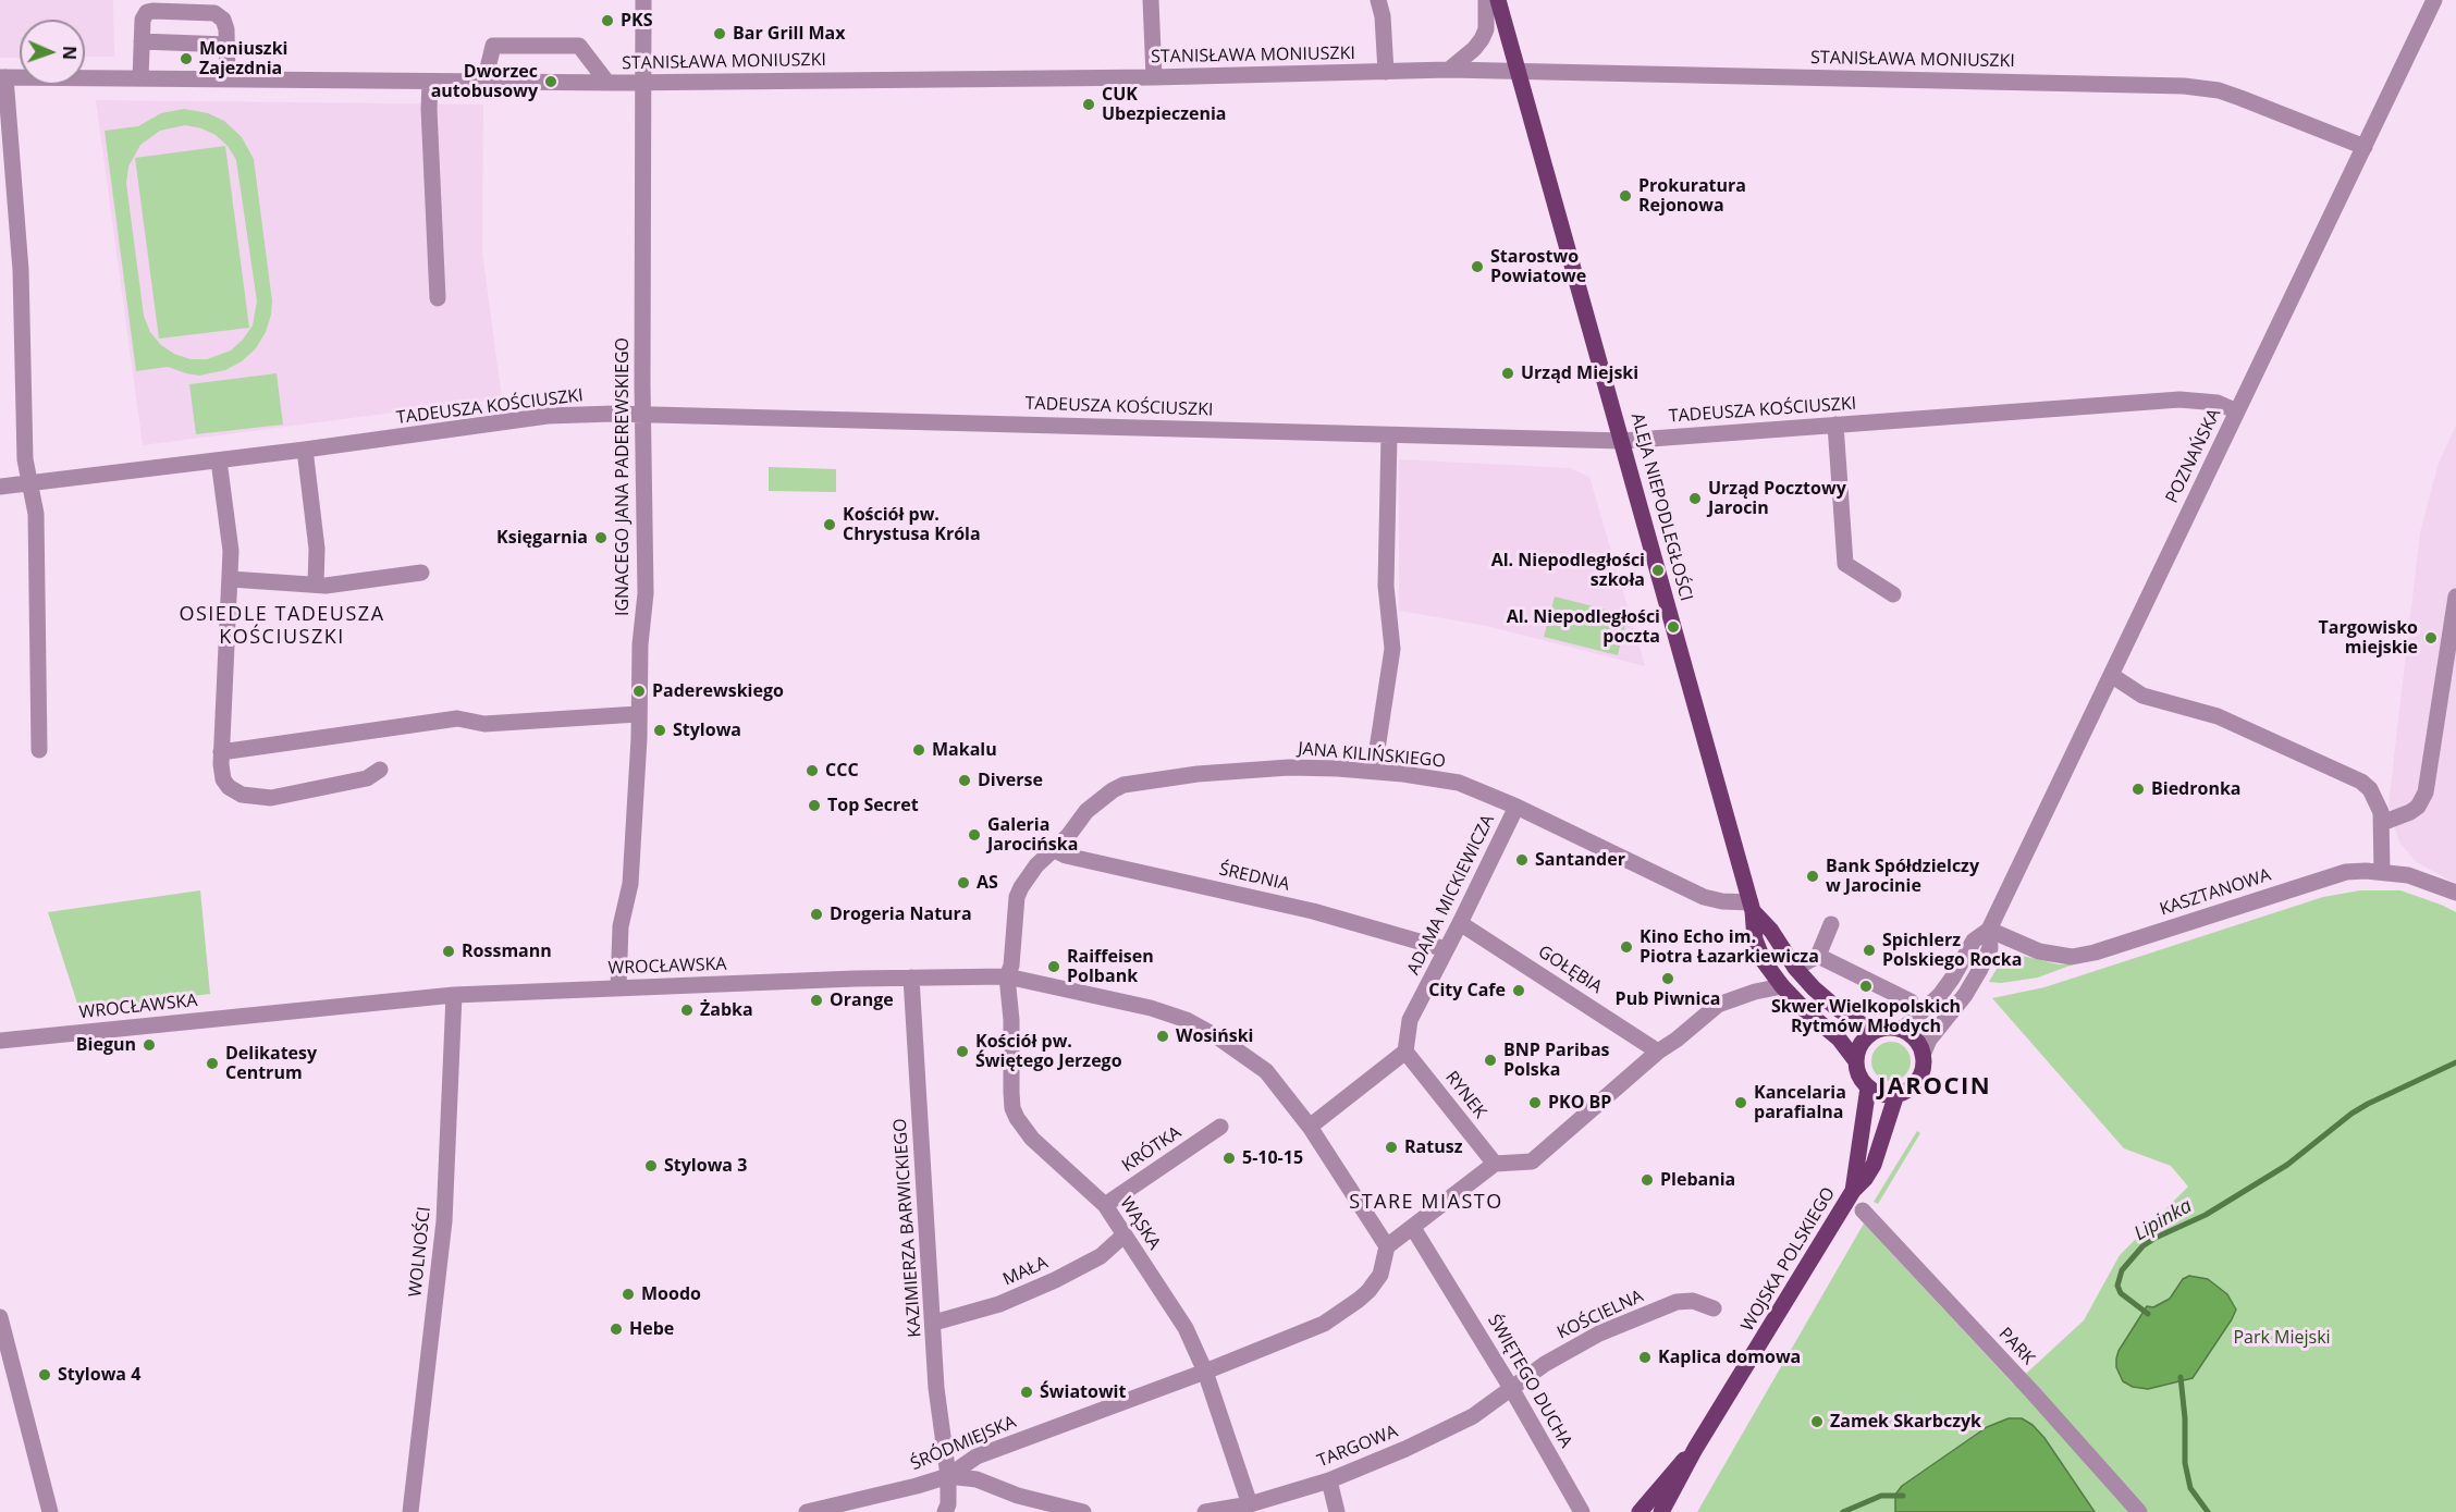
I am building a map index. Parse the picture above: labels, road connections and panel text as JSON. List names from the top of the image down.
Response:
{
  "streets": {
    "main road": ["ALEJA NIEPODLEGŁOŚCI", "WOJSKA POLSKIEGO"],
    "street": [
      "STANISŁAWA MONIUSZKI",
      "TADEUSZA KOŚCIUSZKI",
      "POZNAŃSKA",
      "IGNACEGO JANA PADEREWSKIEGO",
      "JANA KILIŃSKIEGO",
      "ŚREDNIA",
      "KASZTANOWA",
      "ADAMA MICKIEWICZA",
      "WROCŁAWSKA",
      "GOŁĘBIA",
      "RYNEK",
      "KRÓTKA",
      "WĄSKA",
      "KAZIMIERZA BARWICKIEGO",
      "WOLNOŚCI",
      "MAŁA",
      "KOŚCIELNA",
      "PARK",
      "ŚWIĘTEGO DUCHA",
      "ŚRÓDMIEJSKA",
      "TARGOWA"
    ]
  },
  "crossings": [
    ["STANISŁAWA MONIUSZKI", "POZNAŃSKA"],
    ["STANISŁAWA MONIUSZKI", "IGNACEGO JANA PADEREWSKIEGO"],
    ["STANISŁAWA MONIUSZKI", "ALEJA NIEPODLEGŁOŚCI"],
    ["TADEUSZA KOŚCIUSZKI", "POZNAŃSKA"],
    ["TADEUSZA KOŚCIUSZKI", "IGNACEGO JANA PADEREWSKIEGO"],
    ["TADEUSZA KOŚCIUSZKI", "ALEJA NIEPODLEGŁOŚCI"],
    ["POZNAŃSKA", "ALEJA NIEPODLEGŁOŚCI"],
    ["POZNAŃSKA", "KASZTANOWA"],
    ["POZNAŃSKA", "WOJSKA POLSKIEGO"],
    ["IGNACEGO JANA PADEREWSKIEGO", "WROCŁAWSKA"],
    ["ALEJA NIEPODLEGŁOŚCI", "JANA KILIŃSKIEGO"],
    ["ALEJA NIEPODLEGŁOŚCI", "WOJSKA POLSKIEGO"],
    ["JANA KILIŃSKIEGO", "ŚREDNIA"],
    ["JANA KILIŃSKIEGO", "ADAMA MICKIEWICZA"],
    ["JANA KILIŃSKIEGO", "WROCŁAWSKA"],
    ["JANA KILIŃSKIEGO", "WĄSKA"],
    ["ŚREDNIA", "ADAMA MICKIEWICZA"],
    ["ADAMA MICKIEWICZA", "GOŁĘBIA"],
    ["ADAMA MICKIEWICZA", "RYNEK"],
    ["WROCŁAWSKA", "WĄSKA"],
    ["WROCŁAWSKA", "KAZIMIERZA BARWICKIEGO"],
    ["WROCŁAWSKA", "WOLNOŚCI"],
    ["KRÓTKA", "WĄSKA"],
    ["WĄSKA", "MAŁA"],
    ["WĄSKA", "ŚRÓDMIEJSKA"],
    ["WĄSKA", "TARGOWA"],
    ["KAZIMIERZA BARWICKIEGO", "MAŁA"],
    ["KAZIMIERZA BARWICKIEGO", "ŚRÓDMIEJSKA"],
    ["KOŚCIELNA", "ŚWIĘTEGO DUCHA"],
    ["KOŚCIELNA", "TARGOWA"],
    ["ŚWIĘTEGO DUCHA", "TARGOWA"]
  ],
  "districts": ["OSIEDLE TADEUSZA KOŚCIUSZKI", "JAROCIN", "STARE MIASTO"],
  "water": ["Lipinka"],
  "parks": ["Park Miejski"],
  "places": [
    "PKS",
    "Bar Grill Max",
    "Moniuszki Zajezdnia",
    "Dworzec autobusowy",
    "CUK Ubezpieczenia",
    "Prokuratura Rejonowa",
    "Starostwo Powiatowe",
    "Urząd Miejski",
    "Urząd Pocztowy Jarocin",
    "Kościół pw. Chrystusa Króla",
    "Księgarnia",
    "Al. Niepodległości szkoła",
    "Al. Niepodległości poczta",
    "Targowisko miejskie",
    "Paderewskiego",
    "Stylowa",
    "Makalu",
    "CCC",
    "Diverse",
    "Biedronka",
    "Top Secret",
    "Galeria Jarocińska",
    "Santander",
    "Bank Spółdzielczy w Jarocinie",
    "AS",
    "Drogeria Natura",
    "Kino Echo im. Piotra Łazarkiewicza",
    "Spichlerz Polskiego Rocka",
    "Rossmann",
    "Raiffeisen Polbank",
    "Pub Piwnica",
    "Skwer Wielkopolskich Rytmów Młodych",
    "City Cafe",
    "Orange",
    "Żabka",
    "Wosiński",
    "Biegun",
    "Kościół pw. Świętego Jerzego",
    "BNP Paribas Polska",
    "Delikatesy Centrum",
    "PKO BP",
    "Kancelaria parafialna",
    "Ratusz",
    "5-10-15",
    "Stylowa 3",
    "Plebania",
    "Moodo",
    "Hebe",
    "Kaplica domowa",
    "Stylowa 4",
    "Światowit",
    "Zamek Skarbczyk"
  ],
  "north": "right"
}
